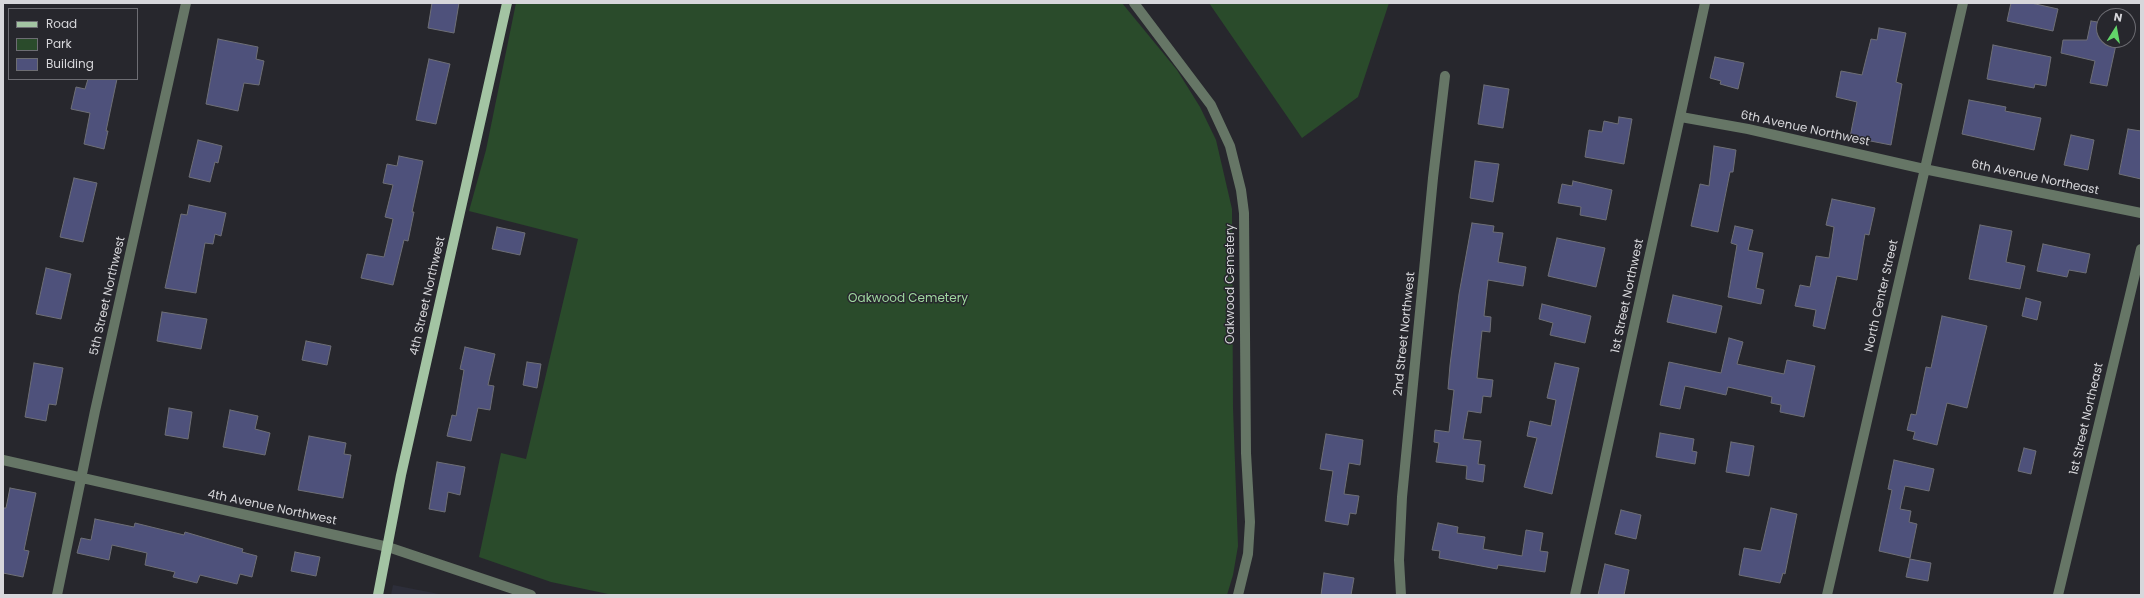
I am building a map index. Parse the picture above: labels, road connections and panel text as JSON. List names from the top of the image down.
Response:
{
  "streets": {
    "main road": ["4th Street Northwest"],
    "street": [
      "6th Avenue Northwest",
      "6th Avenue Northeast",
      "Oakwood Cemetery",
      "5th Street Northwest",
      "1st Street Northwest",
      "North Center Street",
      "2nd Street Northwest",
      "1st Street Northeast",
      "4th Avenue Northwest"
    ]
  },
  "crossings": [
    ["6th Avenue Northwest", "6th Avenue Northeast"],
    ["6th Avenue Northwest", "1st Street Northwest"],
    ["6th Avenue Northwest", "North Center Street"],
    ["6th Avenue Northeast", "North Center Street"],
    ["5th Street Northwest", "4th Avenue Northwest"],
    ["4th Street Northwest", "4th Avenue Northwest"]
  ],
  "parks": ["Oakwood Cemetery"],
  "legend": ["Road", "Park", "Building"],
  "north": "top"
}
